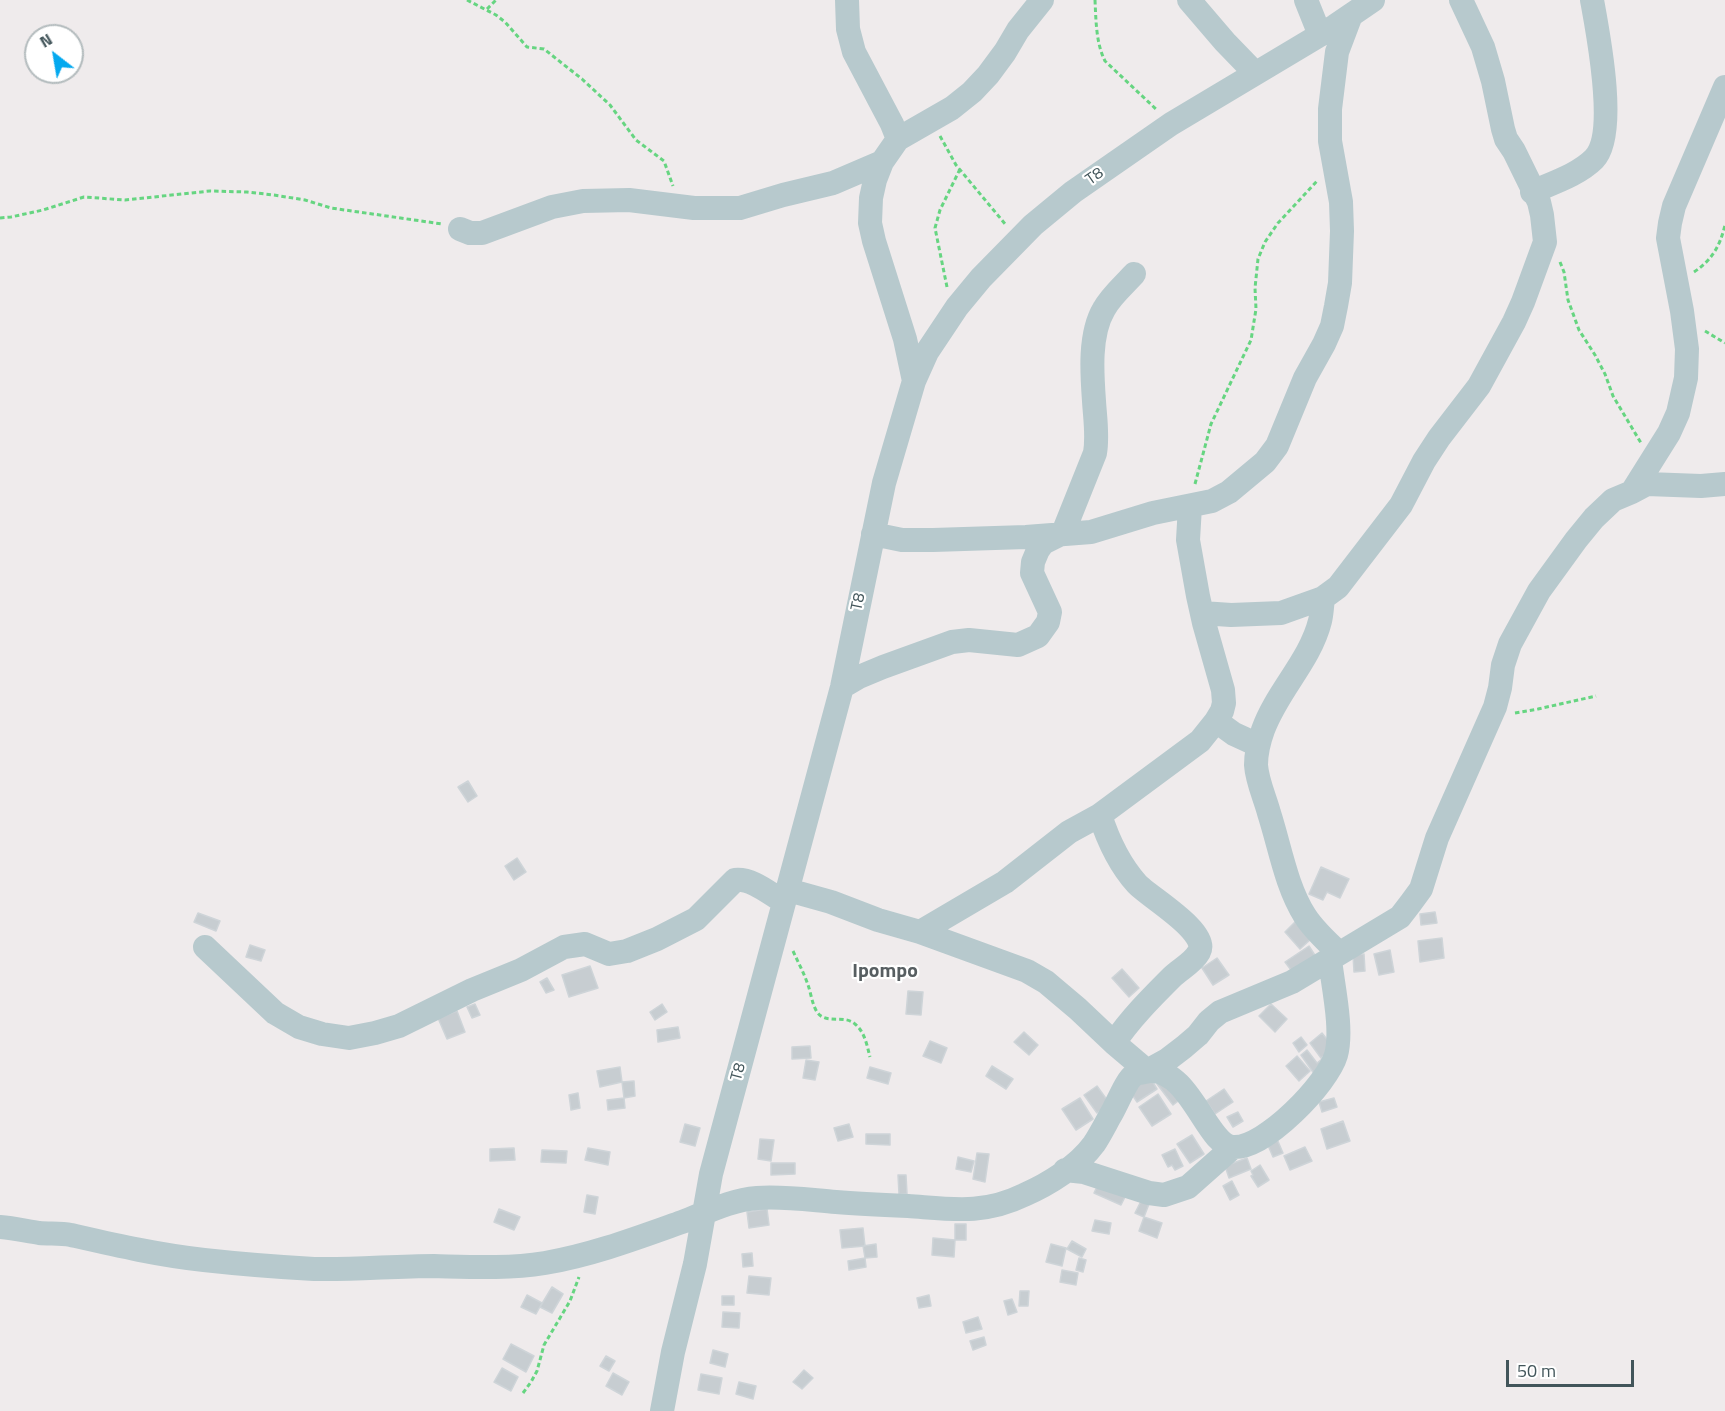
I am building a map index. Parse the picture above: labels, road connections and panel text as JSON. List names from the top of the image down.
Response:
{
  "streets": {
    "street": ["T8"]
  },
  "districts": ["Ipompo"],
  "scale_bar": "50 m",
  "north": "top left"
}
